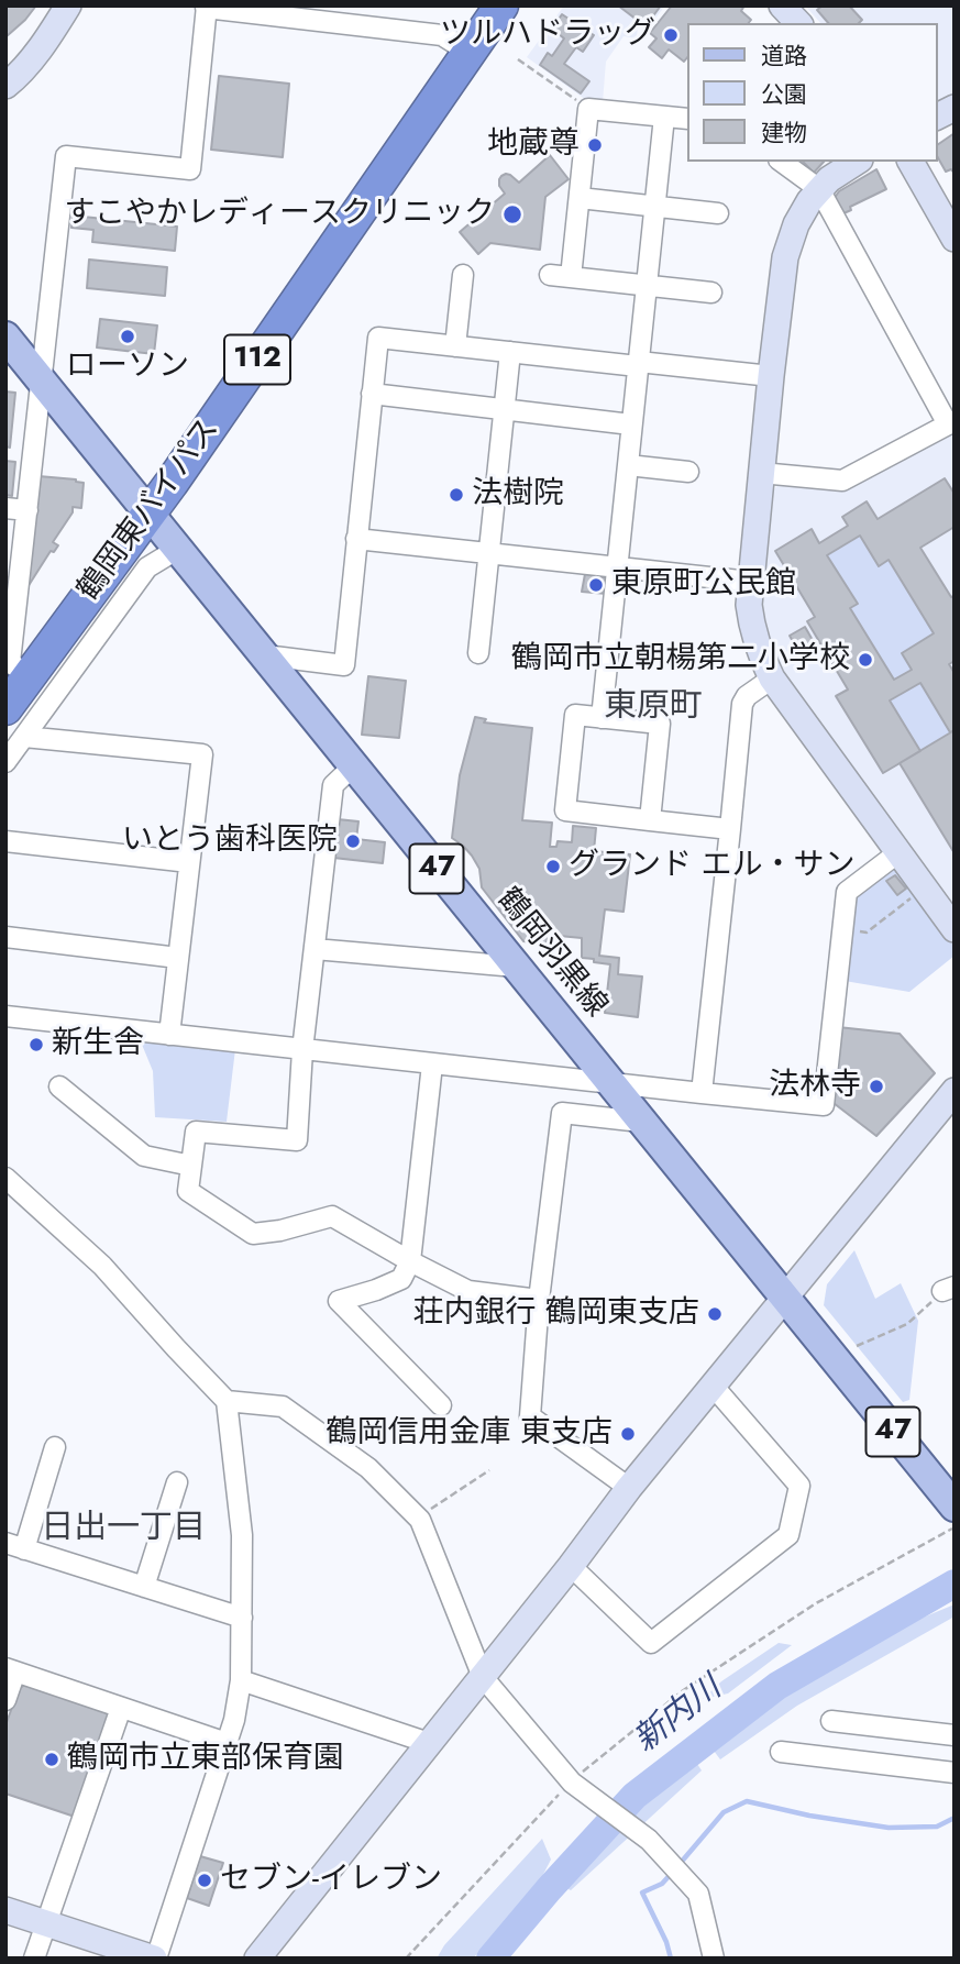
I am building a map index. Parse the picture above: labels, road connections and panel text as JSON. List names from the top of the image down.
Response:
{
  "streets": {
    "highway": ["112", "鶴岡東バイパス"],
    "main road": ["47", "鶴岡羽黒線"]
  },
  "crossings": [
    ["鶴岡東バイパス", "鶴岡羽黒線"]
  ],
  "districts": ["東原町", "日出一丁目"],
  "water": ["新内川"],
  "places": [
    "ツルハドラッグ",
    "地蔵尊",
    "すこやかレディースクリニック",
    "ローソン",
    "法樹院",
    "東原町公民館",
    "鶴岡市立朝楊第二小学校",
    "いとう歯科医院",
    "グランド エル・サン",
    "新生舎",
    "法林寺",
    "荘内銀行 鶴岡東支店",
    "鶴岡信用金庫 東支店",
    "鶴岡市立東部保育園",
    "セブン-イレブン"
  ],
  "legend": ["道路", "公園", "建物"]
}
